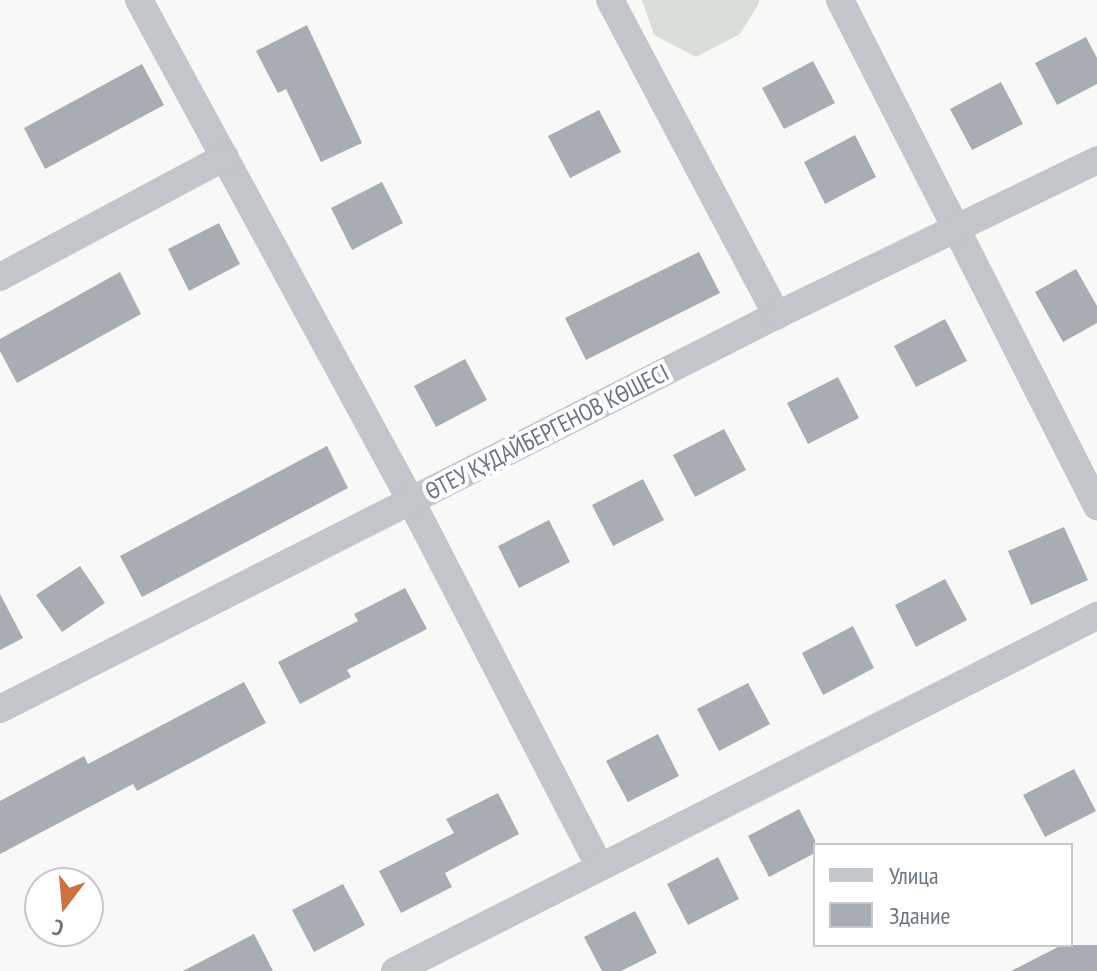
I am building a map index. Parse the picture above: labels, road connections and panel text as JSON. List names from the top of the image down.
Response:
{
  "streets": {
    "street": ["ӨТЕУ ҚҰДАЙБЕРГЕНОВ КӨШЕСІ"]
  },
  "legend": ["Улица", "Здание"],
  "north": "bottom"
}
